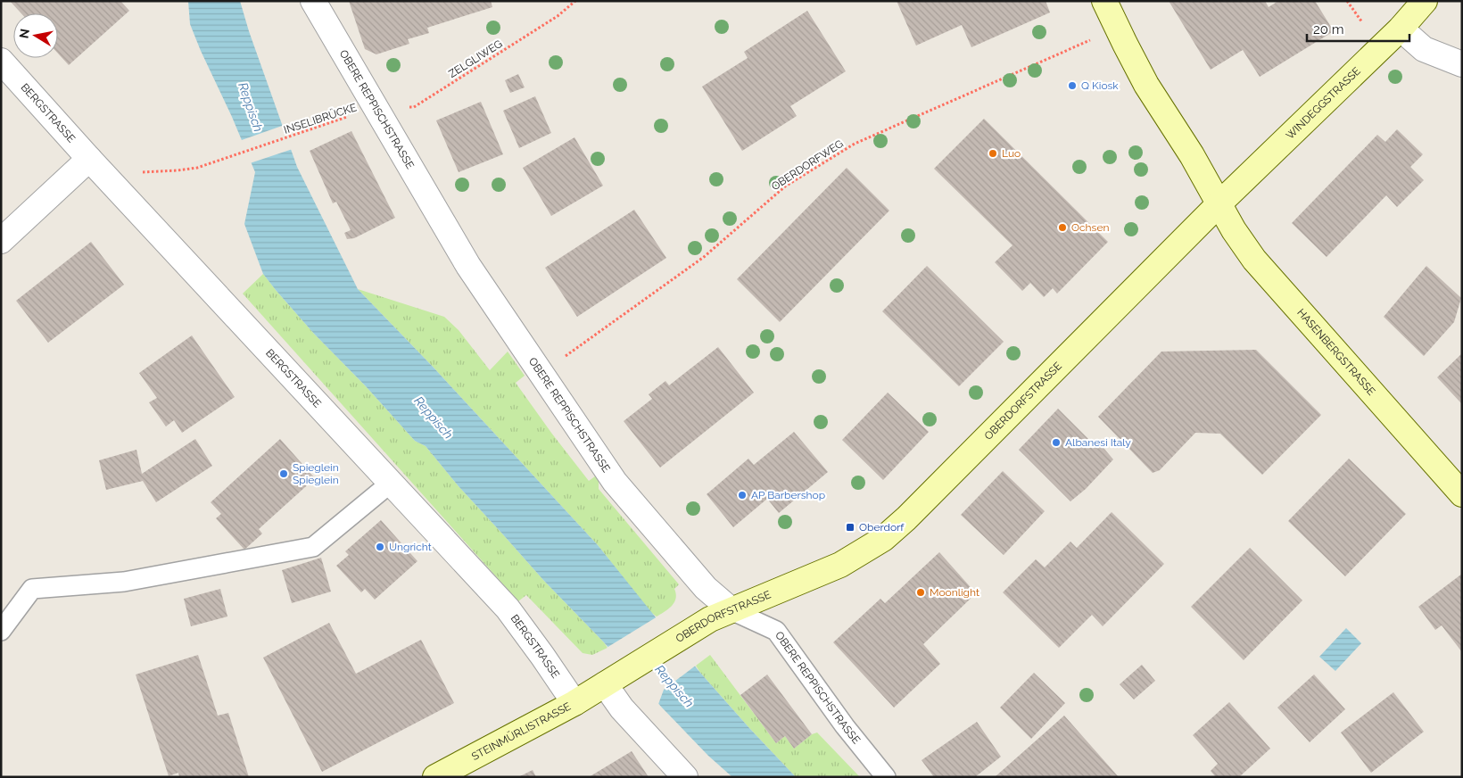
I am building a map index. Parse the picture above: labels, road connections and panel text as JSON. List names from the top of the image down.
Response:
{
  "streets": {
    "street": [
      "WINDEGGSTRASSE",
      "OBERE REPPISCHSTRASSE",
      "BERGSTRASSE",
      "HASENBERGSTRASSE",
      "OBERDORFSTRASSE",
      "STEINMÜRLISTRASSE"
    ],
    "path": ["ZELGLIWEG", "INSELIBRÜCKE", "OBERDORFWEG"]
  },
  "crossings": [
    ["ZELGLIWEG", "OBERE REPPISCHSTRASSE"],
    ["ZELGLIWEG", "INSELIBRÜCKE"],
    ["WINDEGGSTRASSE", "HASENBERGSTRASSE"],
    ["WINDEGGSTRASSE", "OBERDORFSTRASSE"],
    ["OBERE REPPISCHSTRASSE", "INSELIBRÜCKE"],
    ["OBERE REPPISCHSTRASSE", "OBERDORFWEG"],
    ["OBERE REPPISCHSTRASSE", "OBERDORFSTRASSE"],
    ["BERGSTRASSE", "INSELIBRÜCKE"],
    ["BERGSTRASSE", "STEINMÜRLISTRASSE"],
    ["HASENBERGSTRASSE", "OBERDORFSTRASSE"],
    ["OBERDORFSTRASSE", "STEINMÜRLISTRASSE"]
  ],
  "water": ["Reppisch"],
  "places": {
    "other": [
      "Q Kiosk",
      "Luo",
      "Ochsen",
      "Albanesi Italy",
      "Spieglein Spieglein",
      "AP Barbershop",
      "Ungricht",
      "Moonlight"
    ],
    "transit": ["Oberdorf"]
  },
  "scale_bar": "20 m",
  "north": "left"
}
